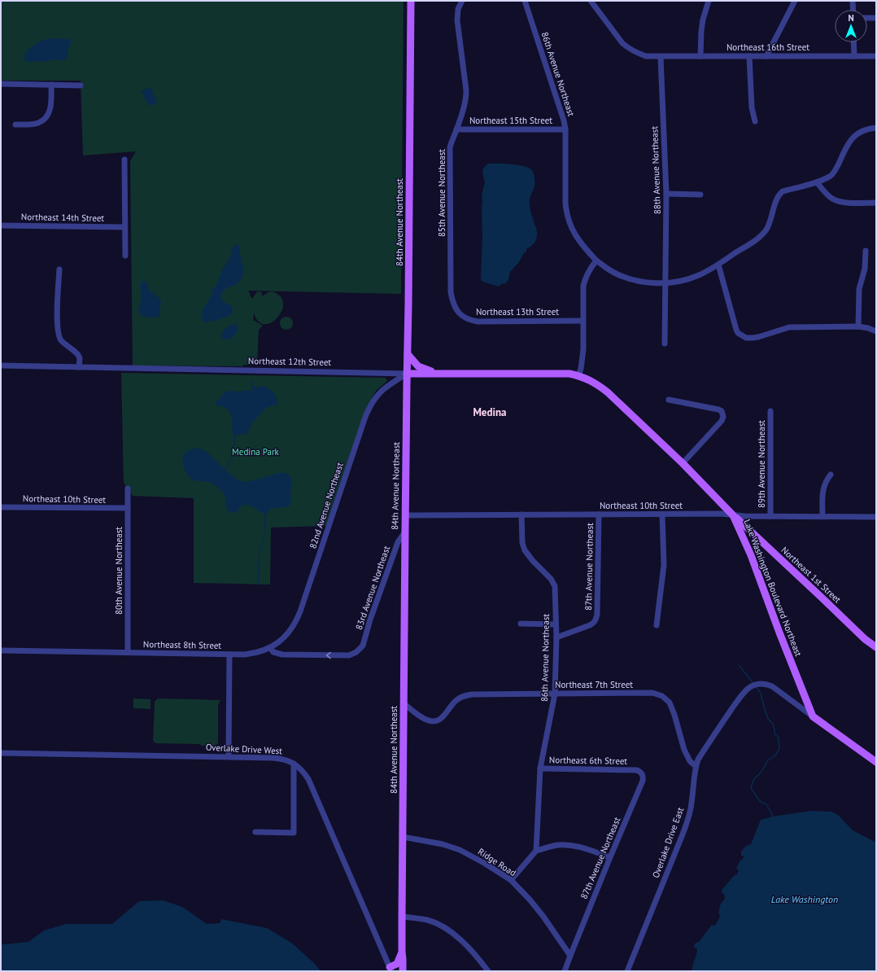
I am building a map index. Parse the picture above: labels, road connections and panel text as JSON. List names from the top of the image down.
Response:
{
  "streets": {
    "main road": [
      "84th Avenue Northeast",
      "Northeast 12th Street",
      "Northeast 1st Street",
      "Lake Washington Boulevard Northeast"
    ],
    "street": [
      "Northeast 16th Street",
      "86th Avenue Northeast",
      "Northeast 15th Street",
      "88th Avenue Northeast",
      "85th Avenue Northeast",
      "Northeast 14th Street",
      "Northeast 13th Street",
      "89th Avenue Northeast",
      "Northeast 10th Street",
      "82nd Avenue Northeast",
      "87th Avenue Northeast",
      "80th Avenue Northeast",
      "83rd Avenue Northeast",
      "Northeast 8th Street",
      "Northeast 7th Street",
      "Overlake Drive West",
      "Northeast 6th Street",
      "Overlake Drive East",
      "Ridge Road"
    ]
  },
  "crossings": [
    ["Northeast 16th Street", "88th Avenue Northeast"],
    ["86th Avenue Northeast", "Northeast 15th Street"],
    ["86th Avenue Northeast", "Northeast 10th Street"],
    ["86th Avenue Northeast", "87th Avenue Northeast"],
    ["86th Avenue Northeast", "Northeast 7th Street"],
    ["86th Avenue Northeast", "Northeast 6th Street"],
    ["Northeast 15th Street", "85th Avenue Northeast"],
    ["85th Avenue Northeast", "Northeast 13th Street"],
    ["84th Avenue Northeast", "Northeast 12th Street"],
    ["84th Avenue Northeast", "Northeast 10th Street"],
    ["84th Avenue Northeast", "82nd Avenue Northeast"],
    ["84th Avenue Northeast", "83rd Avenue Northeast"],
    ["84th Avenue Northeast", "Northeast 7th Street"],
    ["84th Avenue Northeast", "Ridge Road"],
    ["Northeast 12th Street", "82nd Avenue Northeast"],
    ["Northeast 12th Street", "Lake Washington Boulevard Northeast"],
    ["89th Avenue Northeast", "Northeast 10th Street"],
    ["Northeast 10th Street", "87th Avenue Northeast"],
    ["Northeast 10th Street", "80th Avenue Northeast"],
    ["Northeast 10th Street", "Northeast 1st Street"],
    ["Northeast 10th Street", "Lake Washington Boulevard Northeast"],
    ["82nd Avenue Northeast", "83rd Avenue Northeast"],
    ["82nd Avenue Northeast", "Northeast 8th Street"],
    ["87th Avenue Northeast", "Northeast 6th Street"],
    ["87th Avenue Northeast", "Ridge Road"],
    ["80th Avenue Northeast", "Northeast 8th Street"],
    ["Northeast 1st Street", "Lake Washington Boulevard Northeast"],
    ["83rd Avenue Northeast", "Northeast 8th Street"],
    ["Lake Washington Boulevard Northeast", "Overlake Drive East"],
    ["Northeast 7th Street", "Overlake Drive East"]
  ],
  "one_way": ["83rd Avenue Northeast"],
  "districts": ["Medina"],
  "water": ["Lake Washington"],
  "parks": ["Medina Park"],
  "north": "top"
}
